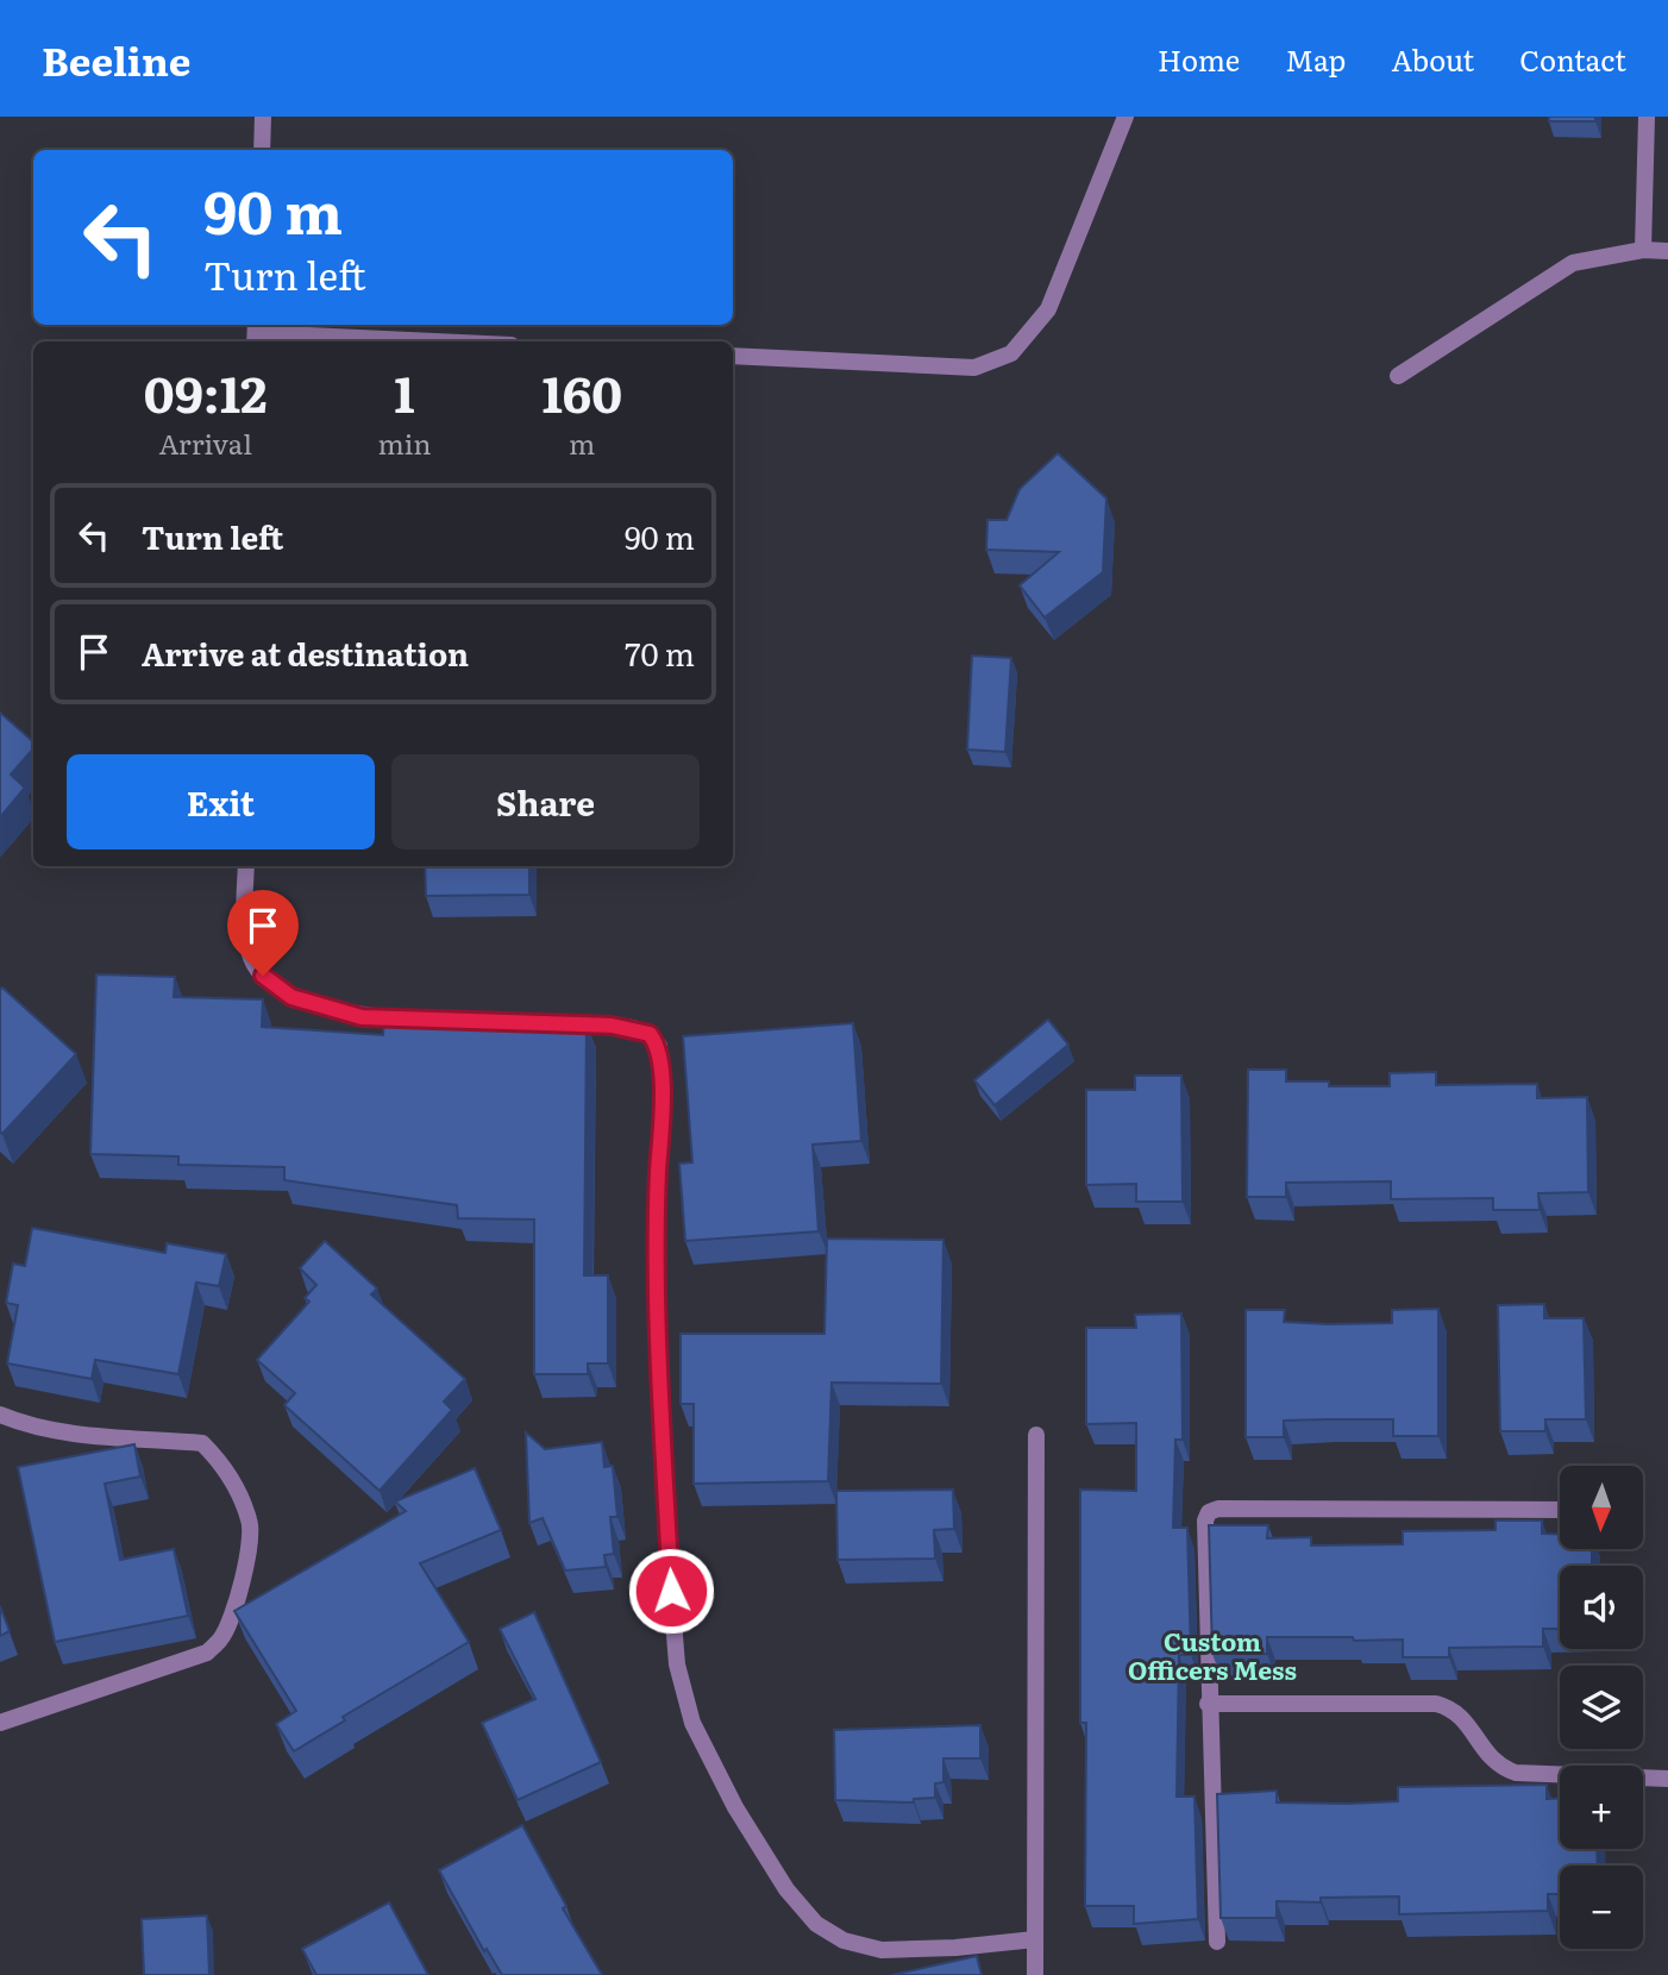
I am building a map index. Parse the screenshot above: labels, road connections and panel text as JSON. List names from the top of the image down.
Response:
{
  "districts": ["Custom Officers Mess"],
  "north": "bottom",
  "page": {
    "header": "Beeline",
    "nav": [
      "Home",
      "Map",
      "About",
      "Contact"
    ],
    "turn": ["90 m", "Turn left"],
    "eta": [
      "09:12",
      "Arrival",
      "1",
      "min",
      "160",
      "m"
    ],
    "list": [
      {
        "name": "Turn left",
        "value": "90 m"
      },
      {
        "name": "Arrive at destination",
        "value": "70 m"
      }
    ],
    "buttons": ["Exit", "Share"],
    "map_buttons": ["+", "−"]
  }
}
